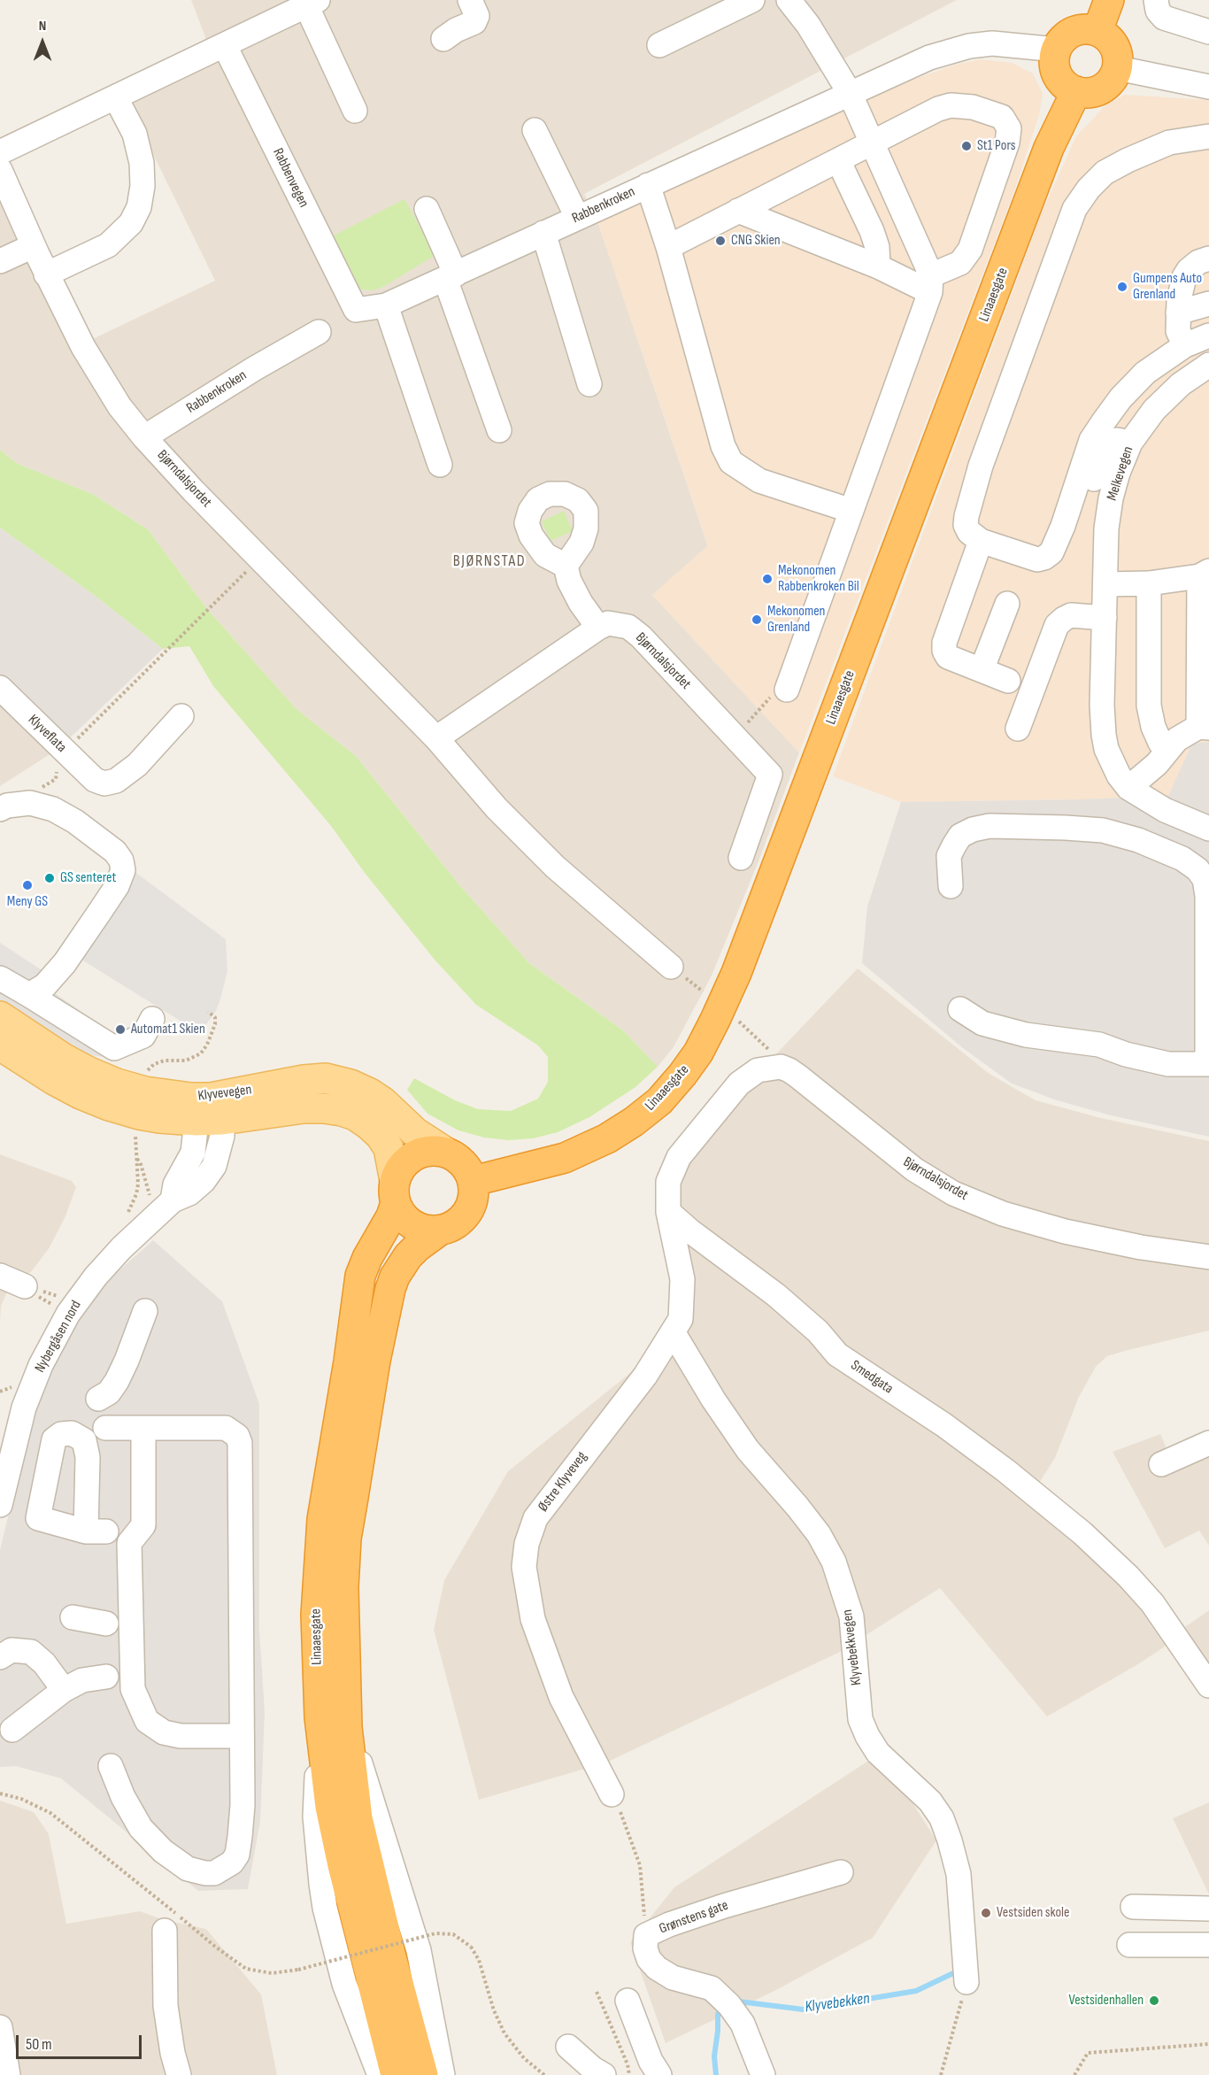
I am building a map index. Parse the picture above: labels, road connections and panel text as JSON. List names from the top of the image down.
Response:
{
  "streets": {
    "highway": ["Linaaesgate"],
    "main road": ["Klyvevegen"],
    "street": [
      "Rabbenvegen",
      "Rabbenkroken",
      "Melkevegen",
      "Bjørndalsjordet",
      "Klyveflata",
      "Nybergåsen nord",
      "Smedgata",
      "Østre Klyveveg",
      "Klyvebekkvegen",
      "Grønstens gate"
    ]
  },
  "crossings": [
    ["Rabbenvegen", "Rabbenkroken"],
    ["Rabbenkroken", "Linaaesgate"],
    ["Rabbenkroken", "Bjørndalsjordet"],
    ["Linaaesgate", "Klyvevegen"],
    ["Klyvevegen", "Nybergåsen nord"],
    ["Smedgata", "Østre Klyveveg"],
    ["Østre Klyveveg", "Klyvebekkvegen"]
  ],
  "districts": ["BJØRNSTAD"],
  "water": ["Klyvebekken"],
  "places": [
    "St1 Pors",
    "CNG Skien",
    "Gumpens Auto Grenland",
    "Mekonomen Rabbenkroken Bil",
    "Mekonomen Grenland",
    "GS senteret",
    "Meny GS",
    "Automat1 Skien",
    "Vestsiden skole",
    "Vestsidenhallen"
  ],
  "scale_bar": "50 m",
  "north": "top"
}
